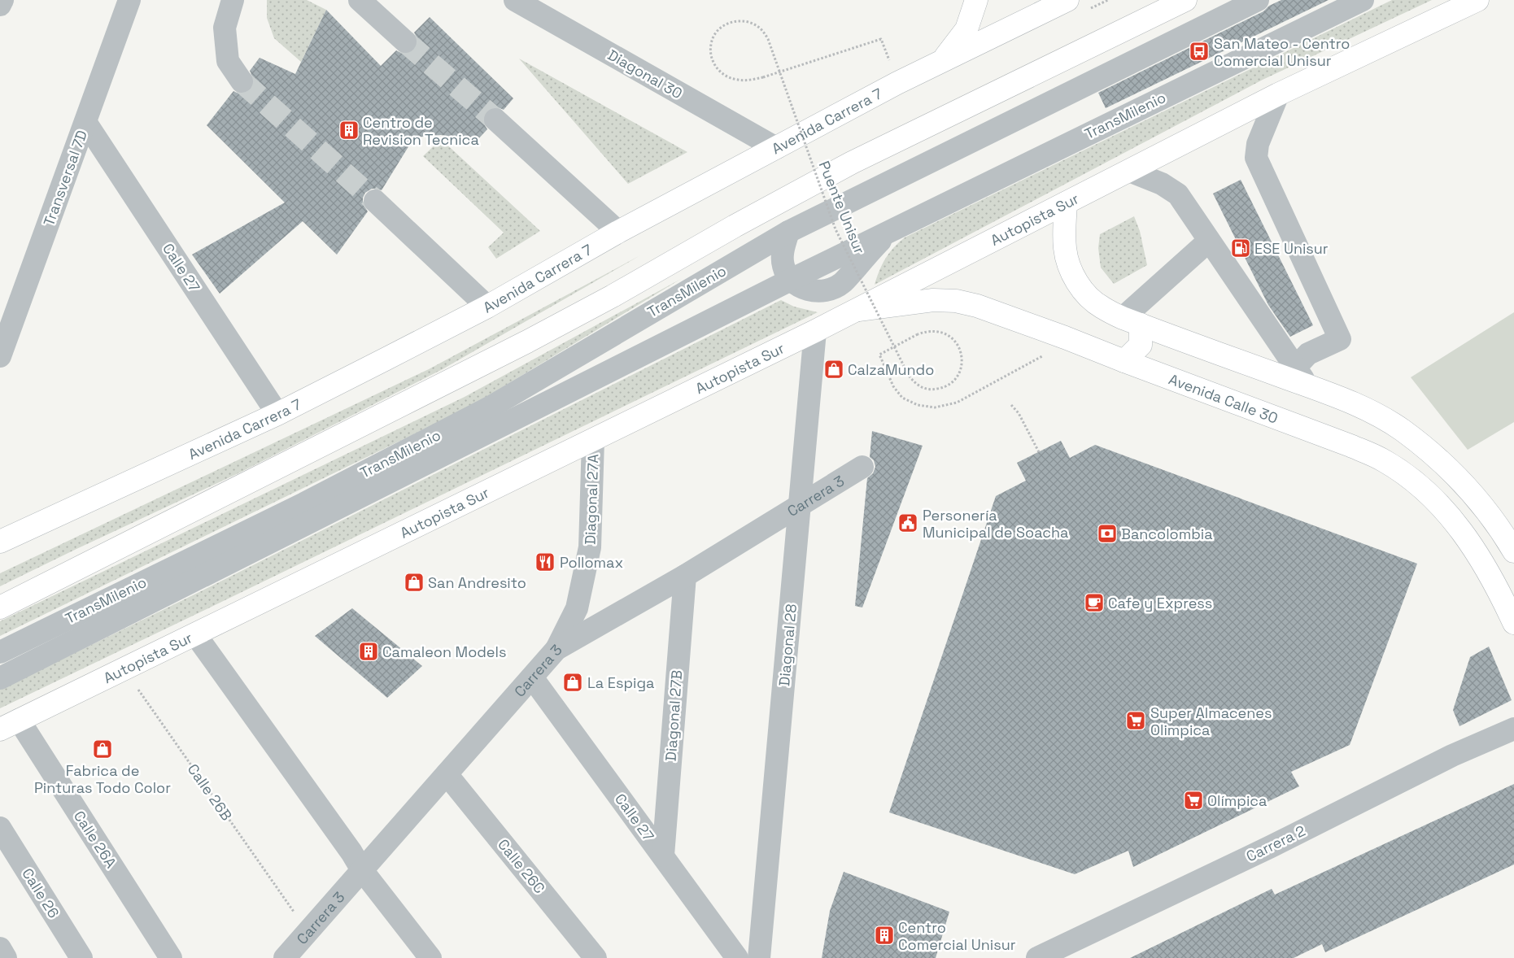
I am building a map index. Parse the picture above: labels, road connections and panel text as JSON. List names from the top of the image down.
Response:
{
  "streets": {
    "main road": ["Avenida Carrera 7", "Autopista Sur", "Avenida Calle 30"],
    "street": [
      "Diagonal 30",
      "TransMilenio",
      "Transversal 7D",
      "Calle 27",
      "Carrera 3",
      "Diagonal 27A",
      "Diagonal 28",
      "Diagonal 27B",
      "Calle 26A",
      "Carrera 2",
      "Calle 26C",
      "Calle 26"
    ],
    "path": ["Puente Unisur", "Calle 26B"]
  },
  "crossings": [
    ["Diagonal 30", "Avenida Carrera 7"],
    ["Avenida Carrera 7", "Calle 27"],
    ["Transversal 7D", "Calle 27"],
    ["Puente Unisur", "Avenida Calle 30"],
    ["Autopista Sur", "Avenida Calle 30"],
    ["Autopista Sur", "Diagonal 27A"],
    ["Autopista Sur", "Diagonal 28"],
    ["Autopista Sur", "Calle 26B"],
    ["Autopista Sur", "Calle 26A"],
    ["Calle 27", "Carrera 3"],
    ["Calle 27", "Diagonal 27B"],
    ["Carrera 3", "Diagonal 27A"],
    ["Carrera 3", "Diagonal 28"],
    ["Carrera 3", "Diagonal 27B"],
    ["Carrera 3", "Calle 26C"]
  ],
  "places": {
    "bus stop": ["San Mateo - Centro Comercial Unisur"],
    "building": ["Centro de Revision Tecnica", "Camaleon Models", "Centro Comercial Unisur"],
    "fuel station": ["ESE Unisur"],
    "shop": [
      "CalzaMundo",
      "San Andresito",
      "La Espiga",
      "Fabrica de Pinturas Todo Color"
    ],
    "public building": ["Personería Municipal de Soacha"],
    "bank": ["Bancolombia"],
    "restaurant": ["Pollomax"],
    "cafe": ["Cafe y Express"],
    "supermarket": ["Super Almacenes Olimpica", "Olímpica"]
  }
}
